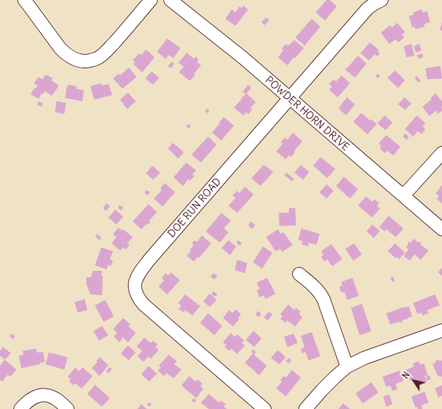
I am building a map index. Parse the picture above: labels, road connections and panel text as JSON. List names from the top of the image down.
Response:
{
  "streets": {
    "street": ["POWDER HORN DRIVE", "DOE RUN ROAD"]
  },
  "crossings": [
    ["POWDER HORN DRIVE", "DOE RUN ROAD"]
  ],
  "north": "top left"
}
